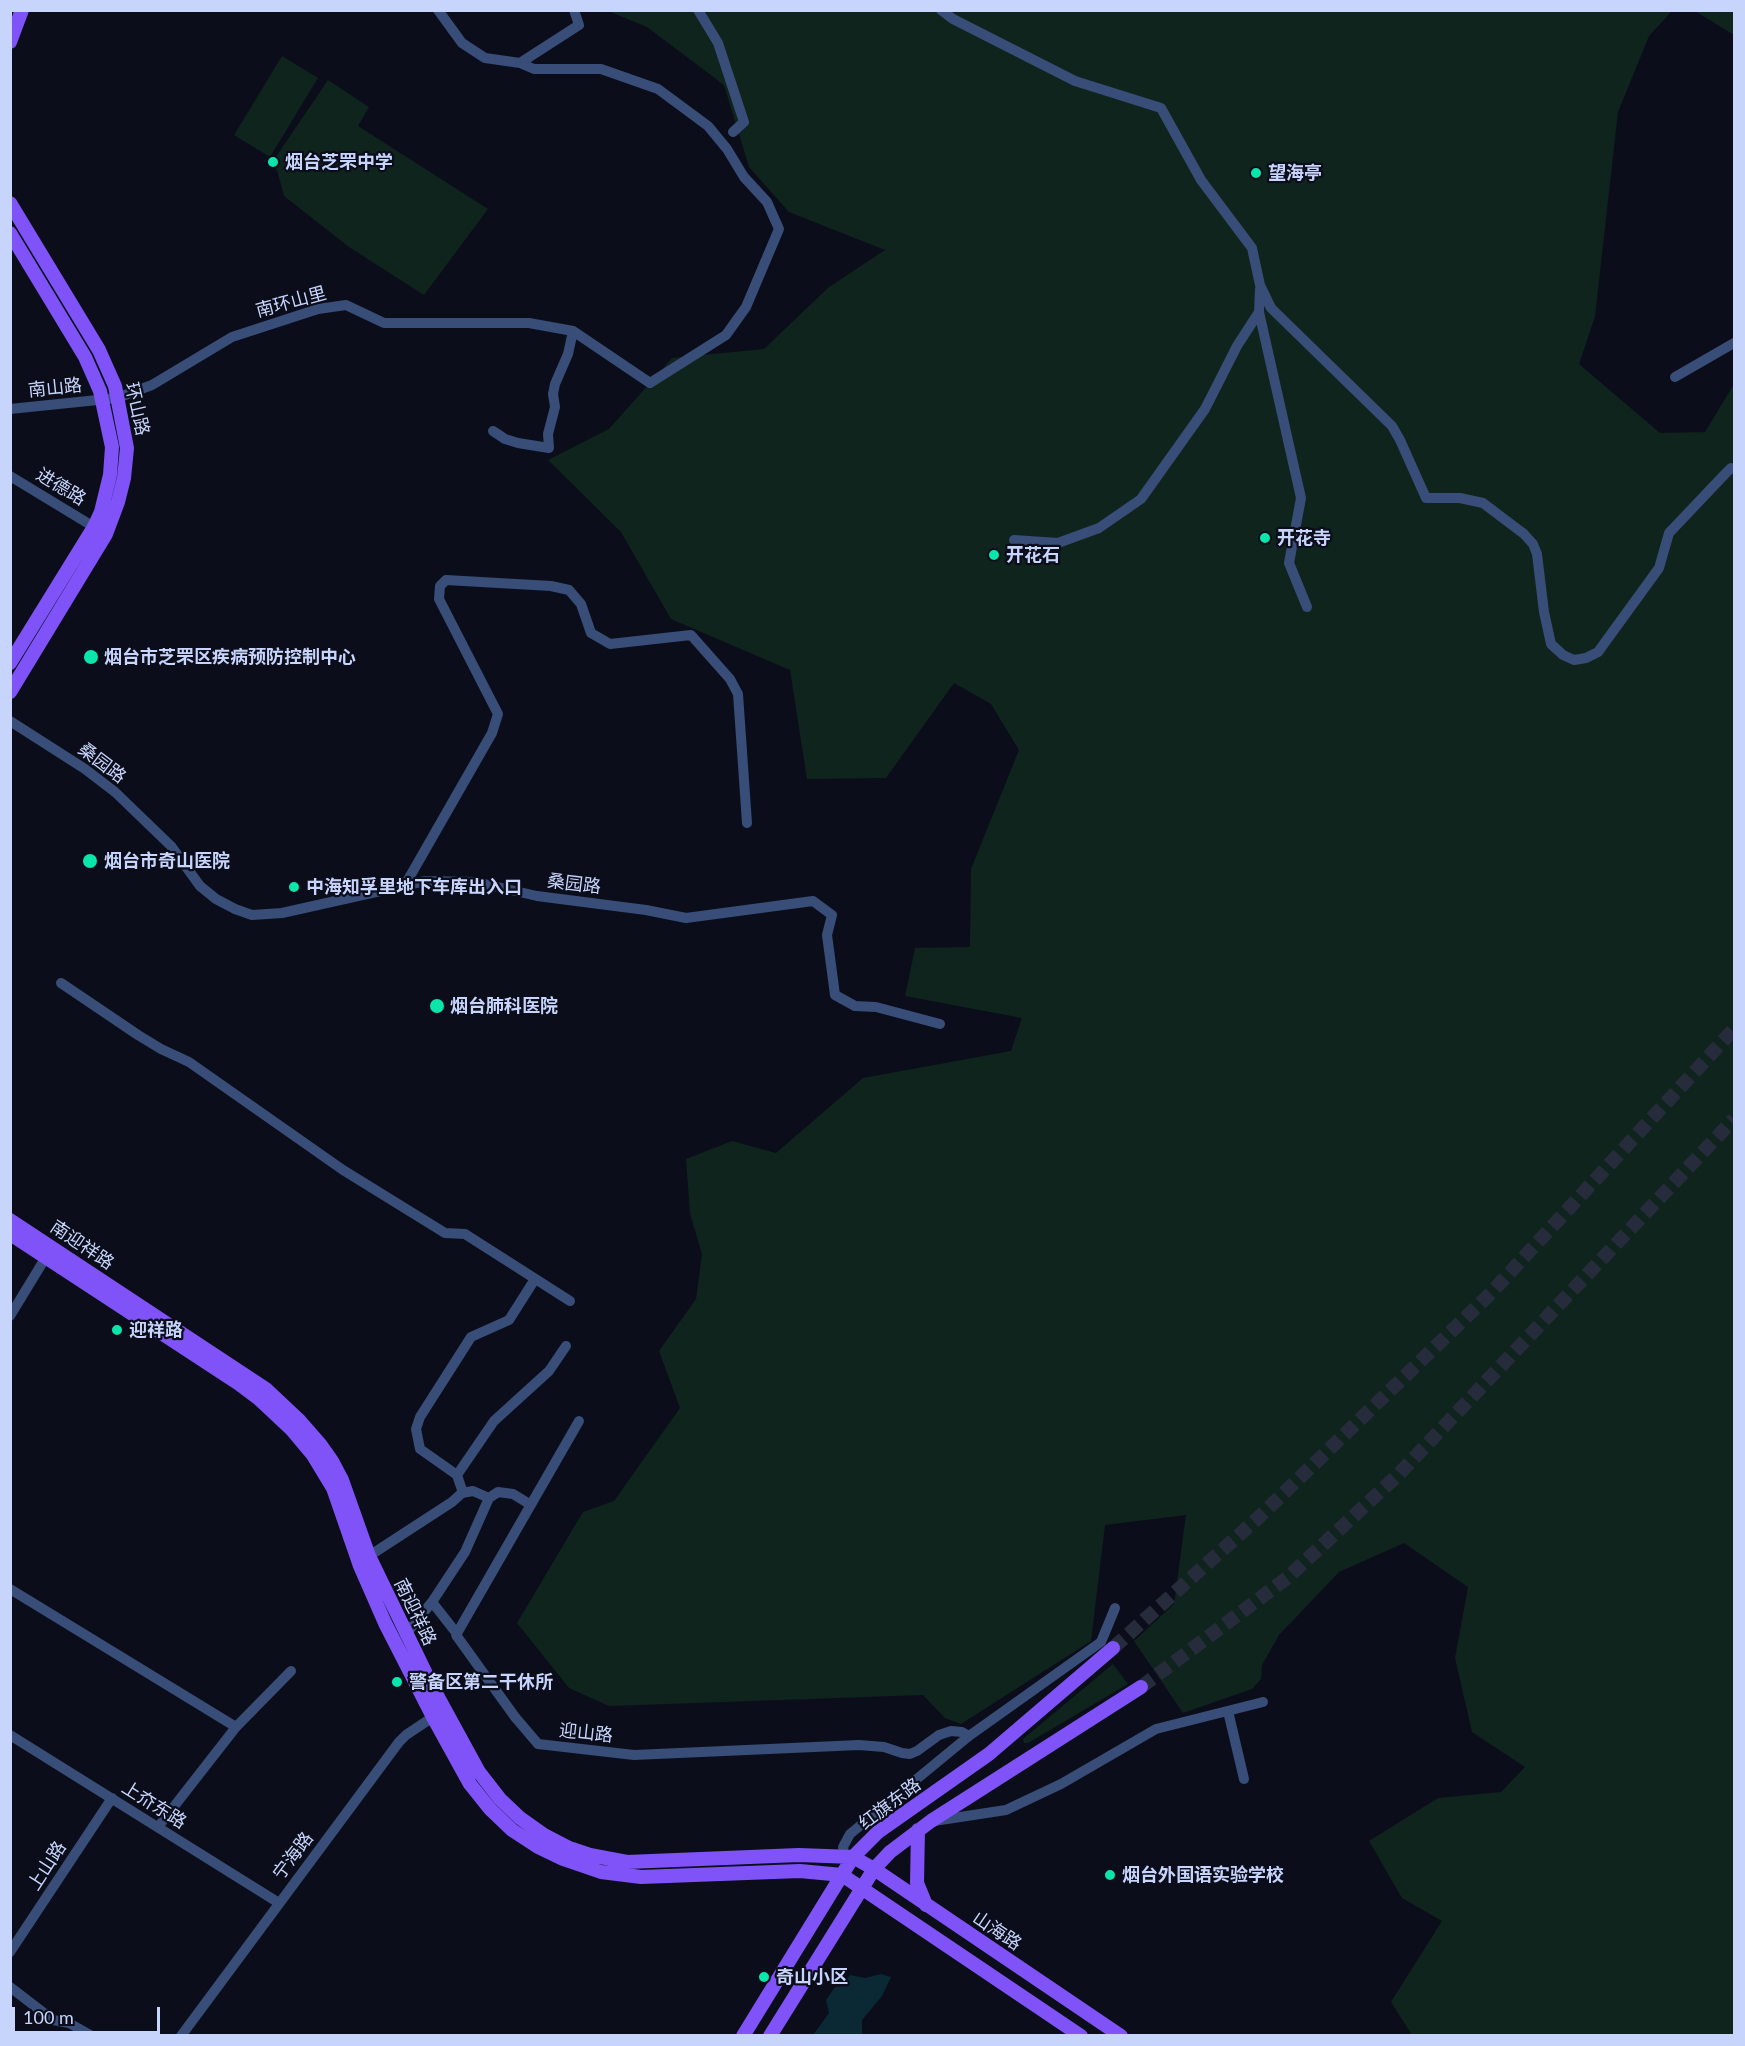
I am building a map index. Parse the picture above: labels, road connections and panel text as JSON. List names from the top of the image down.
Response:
{
  "streets": {
    "main road": [
      "环山路",
      "南迎祥路",
      "红旗东路",
      "山海路"
    ],
    "street": [
      "南环山里",
      "南山路",
      "进德路",
      "桑园路",
      "迎山路",
      "上夼东路",
      "宁海路",
      "上山路"
    ]
  },
  "crossings": [
    ["南环山里", "南山路"],
    ["南环山里", "环山路"],
    ["南山路", "环山路"],
    ["环山路", "进德路"],
    ["南迎祥路", "红旗东路"],
    ["南迎祥路", "宁海路"],
    ["南迎祥路", "山海路"],
    ["红旗东路", "山海路"],
    ["上夼东路", "宁海路"],
    ["上夼东路", "上山路"]
  ],
  "places": [
    "烟台芝罘中学",
    "望海亭",
    "开花寺",
    "开花石",
    "烟台市芝罘区疾病预防控制中心",
    "烟台市奇山医院",
    "中海知孚里地下车库出入口",
    "烟台肺科医院",
    "迎祥路",
    "警备区第二干休所",
    "烟台外国语实验学校",
    "奇山小区"
  ],
  "scale_bar": "100 m"
}
